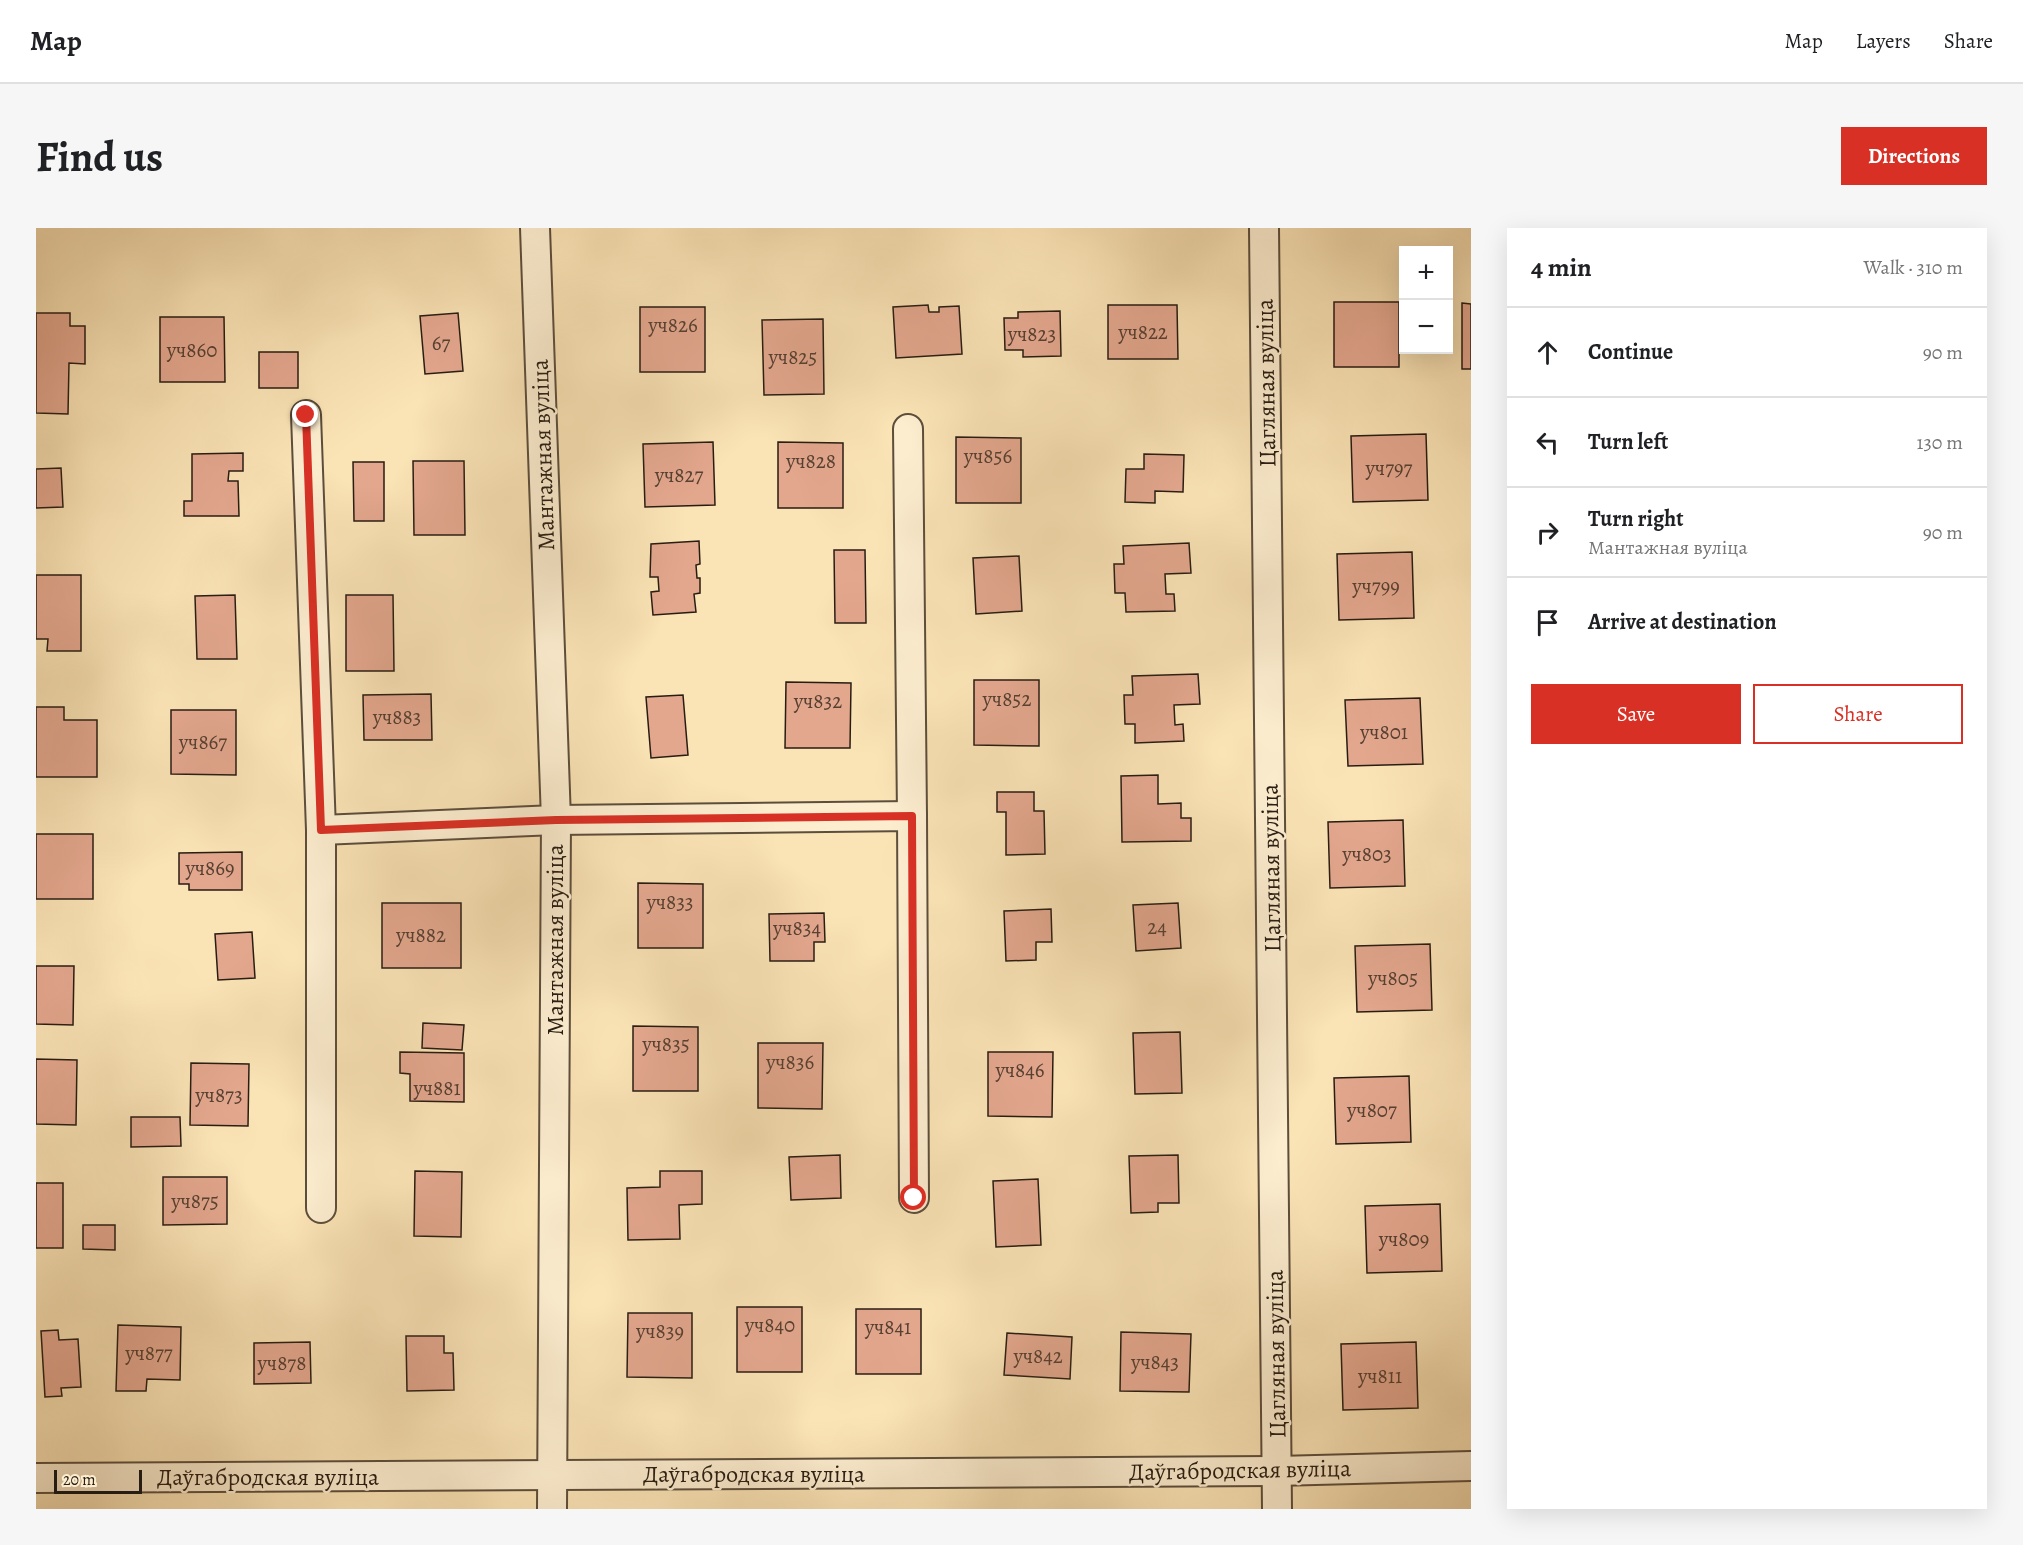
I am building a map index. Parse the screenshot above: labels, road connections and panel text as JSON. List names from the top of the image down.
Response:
{
  "streets": {
    "street": ["Цагляная вуліца", "Мантажная вуліца", "Даўгабродская вуліца"]
  },
  "crossings": [
    ["Цагляная вуліца", "Даўгабродская вуліца"],
    ["Мантажная вуліца", "Даўгабродская вуліца"]
  ],
  "house_numbers": [
    "уч826",
    "уч822",
    "уч823",
    "67",
    "уч860",
    "уч825",
    "уч856",
    "уч828",
    "уч797",
    "уч827",
    "уч799",
    "уч852",
    "уч832",
    "уч883",
    "уч801",
    "уч867",
    "уч803",
    "уч869",
    "уч833",
    "24",
    "уч834",
    "уч882",
    "уч805",
    "уч835",
    "уч836",
    "уч846",
    "уч881",
    "уч873",
    "уч807",
    "уч875",
    "уч809",
    "уч840",
    "уч841",
    "уч839",
    "уч877",
    "уч842",
    "уч843",
    "уч878",
    "уч811"
  ],
  "scale_bar": "20 m",
  "page": {
    "header": "Map",
    "nav": ["Map", "Layers", "Share"],
    "buttons": [
      "Directions",
      ["Save", "Share"]
    ],
    "title": "Find us",
    "heading": ["4 min", "Walk · 310 m"],
    "map_buttons": ["+", "−"],
    "list": [
      ["Continue", "90 m"],
      ["Turn left", "130 m"],
      ["Turn right", "Мантажная вуліца", "90 m"],
      "Arrive at destination"
    ],
    "scale": "20 m"
  }
}
